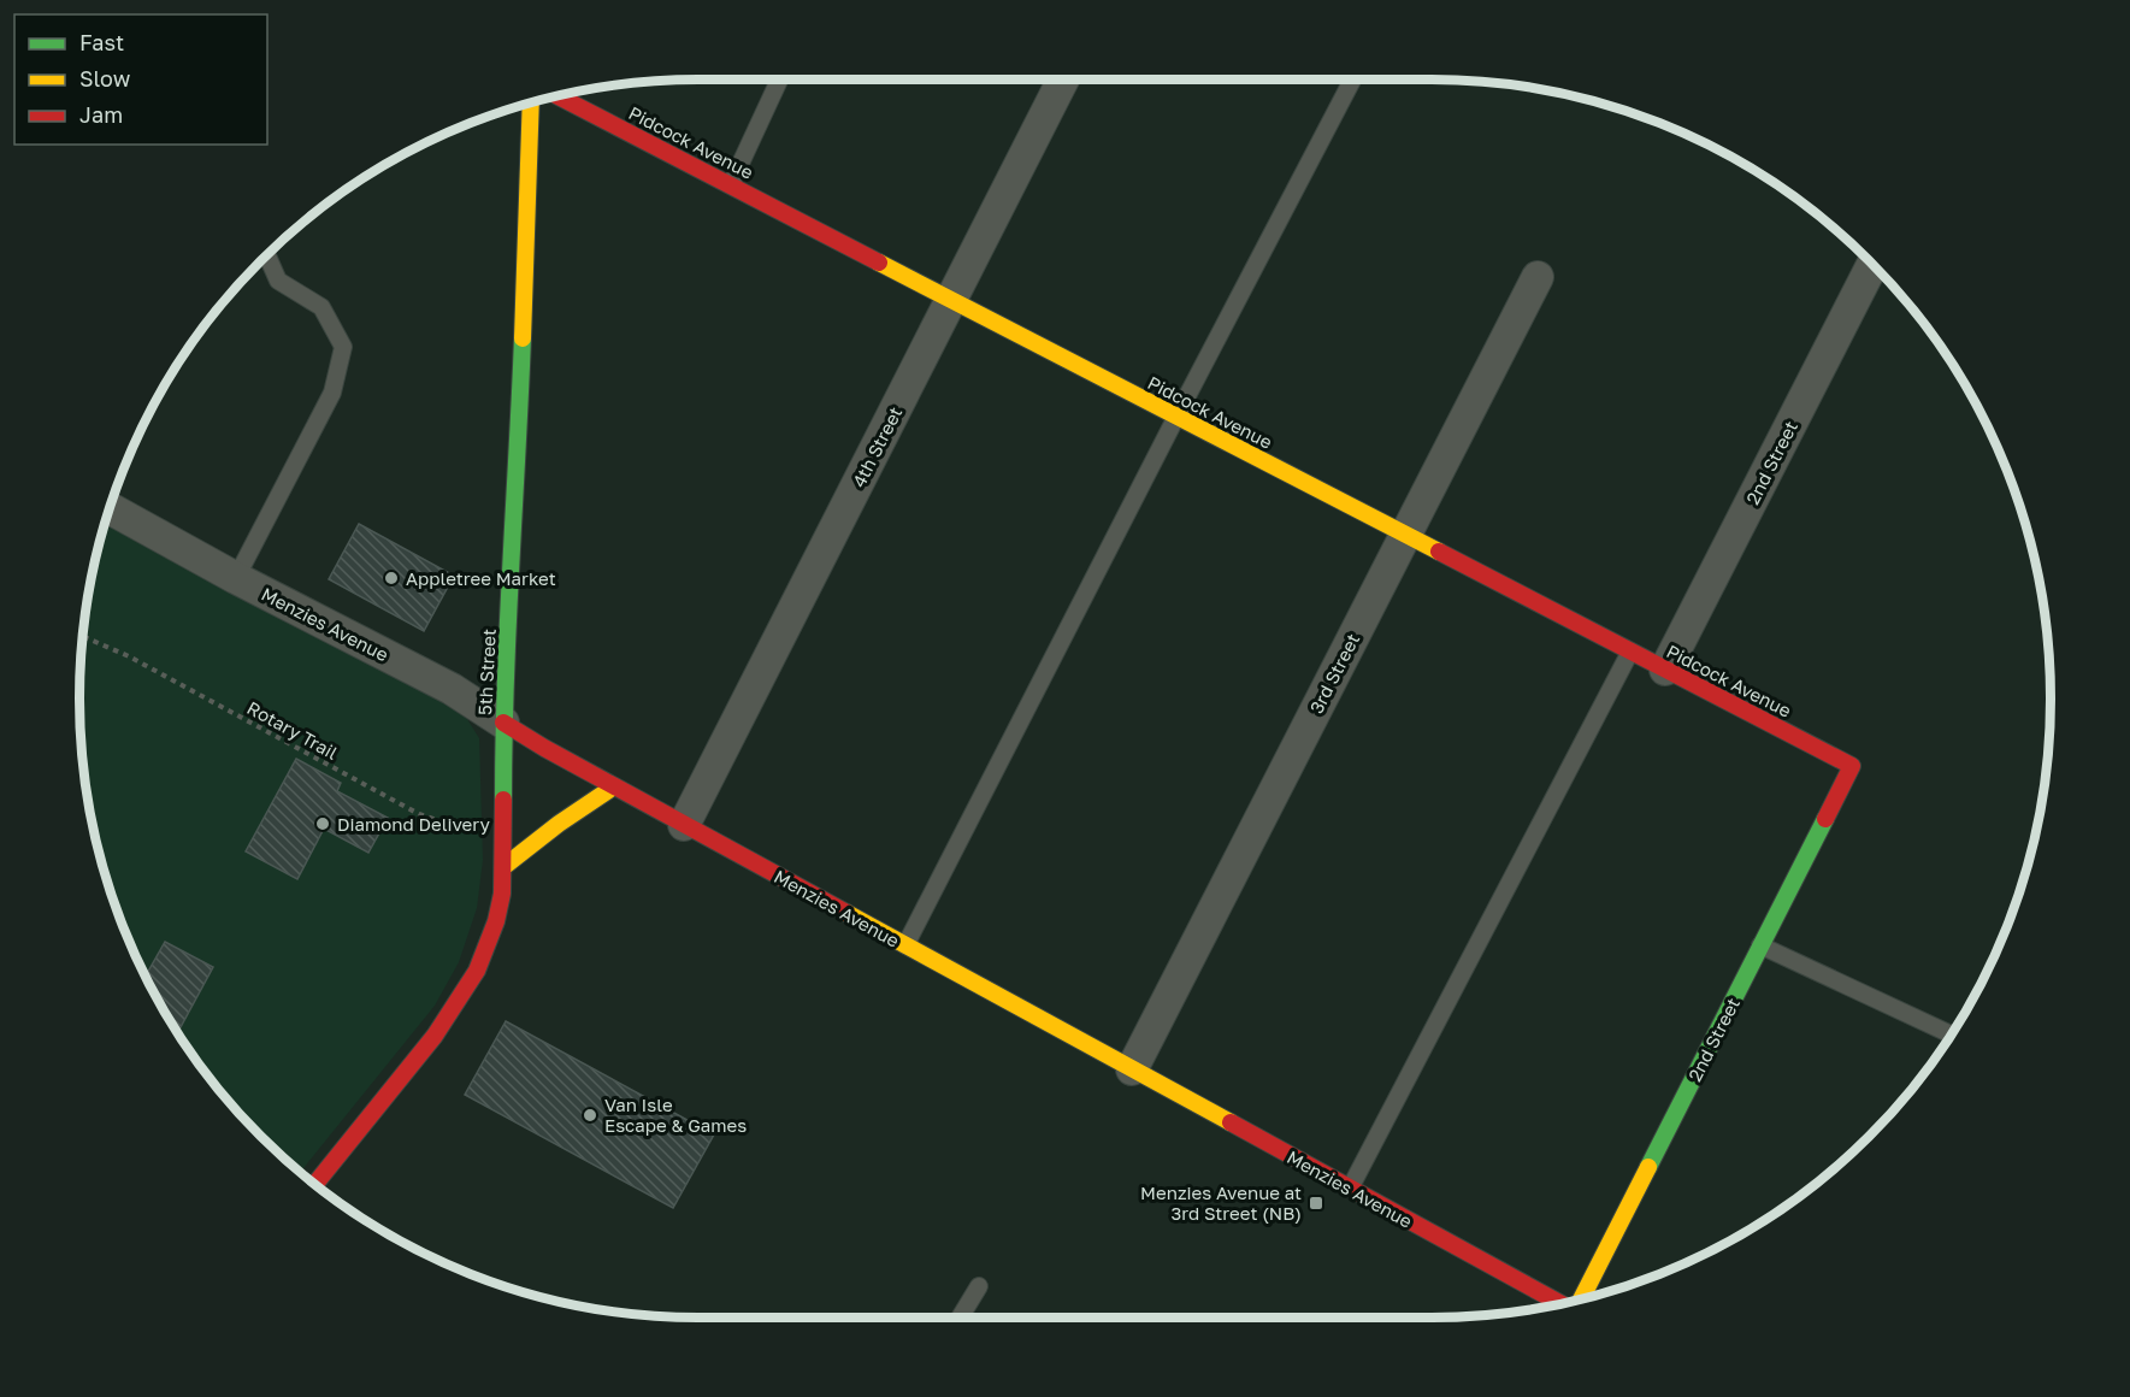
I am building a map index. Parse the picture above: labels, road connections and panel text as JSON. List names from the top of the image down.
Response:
{
  "streets": {
    "street": [
      "Pidcock Avenue",
      "4th Street",
      "2nd Street",
      "Menzies Avenue",
      "5th Street",
      "3rd Street"
    ],
    "path": ["Rotary Trail"]
  },
  "crossings": [
    ["Pidcock Avenue", "4th Street"],
    ["Pidcock Avenue", "2nd Street"],
    ["Pidcock Avenue", "3rd Street"],
    ["4th Street", "Menzies Avenue"],
    ["Menzies Avenue", "5th Street"],
    ["Menzies Avenue", "3rd Street"],
    ["5th Street", "Rotary Trail"]
  ],
  "places": {
    "other": ["Appletree Market", "Diamond Delivery", "Van Isle Escape & Games"],
    "transit": ["Menzies Avenue at 3rd Street (NB)"]
  },
  "legend": ["Fast", "Slow", "Jam"]
}
